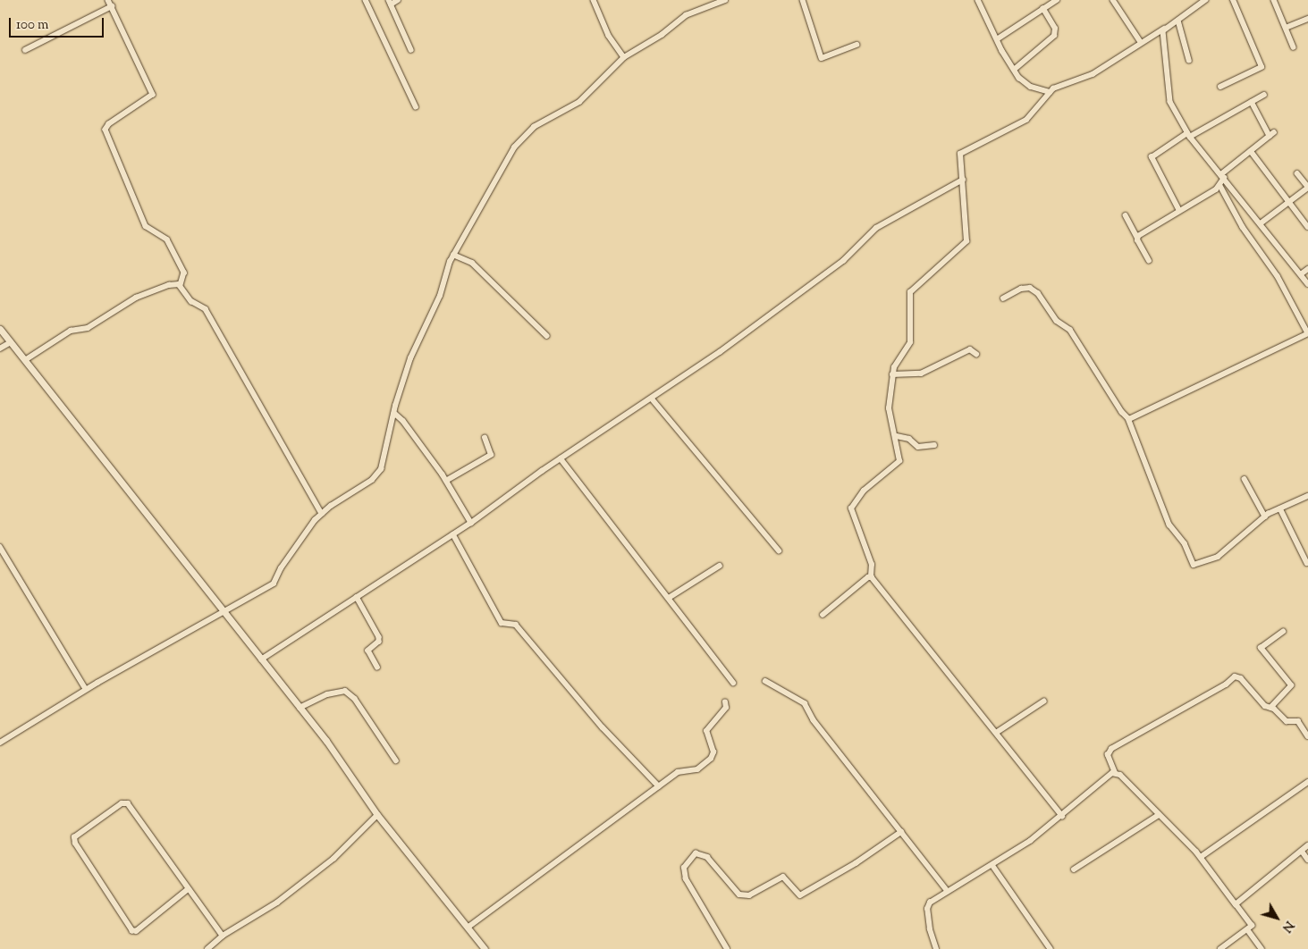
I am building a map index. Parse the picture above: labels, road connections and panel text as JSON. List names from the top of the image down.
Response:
{
  "scale_bar": "100 m",
  "north": "bottom right"
}
